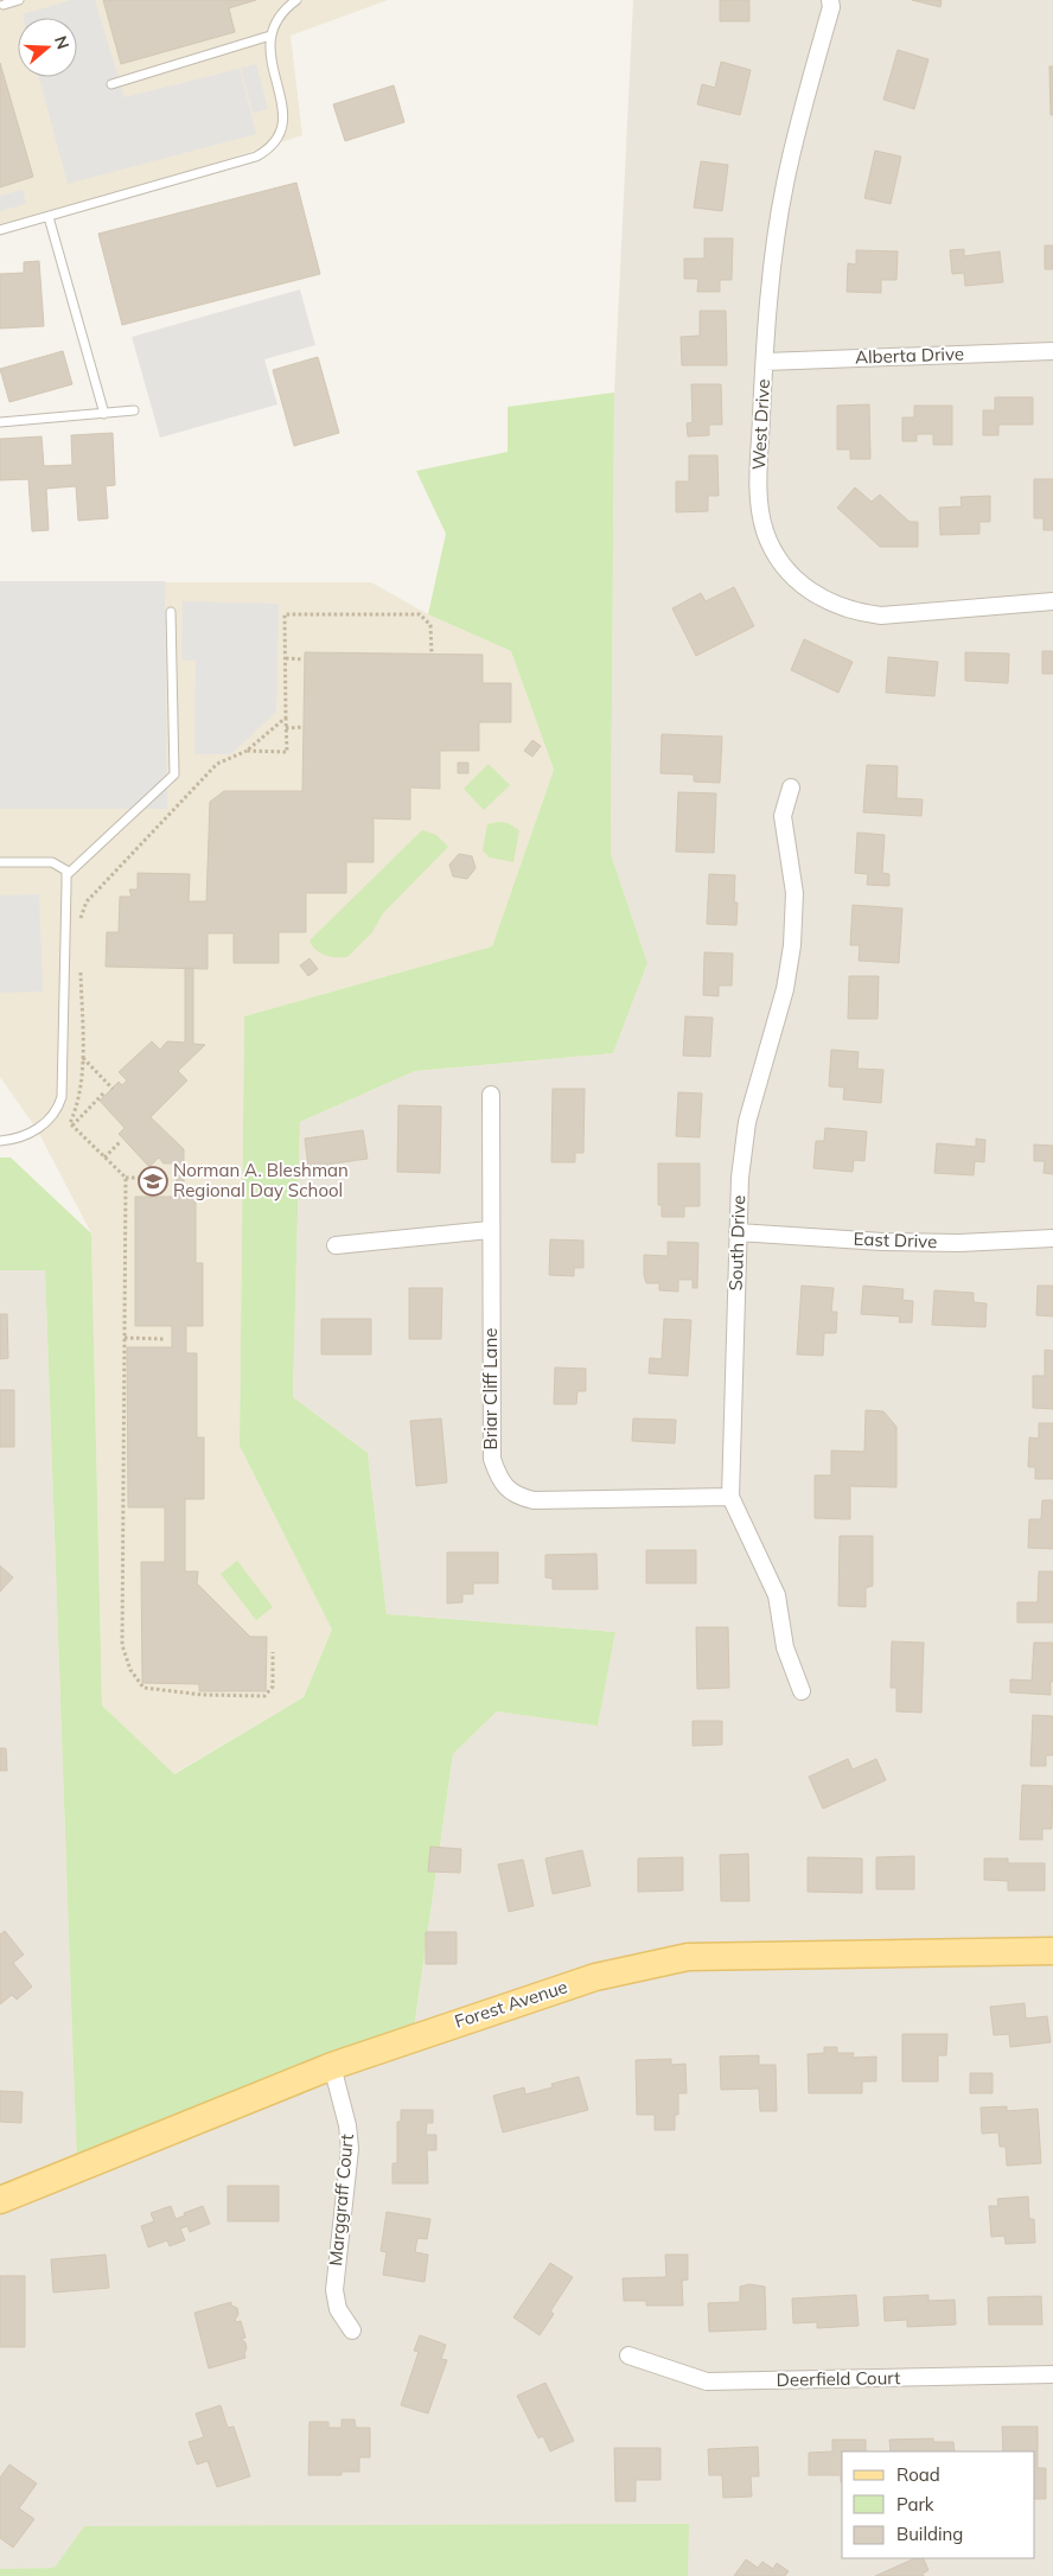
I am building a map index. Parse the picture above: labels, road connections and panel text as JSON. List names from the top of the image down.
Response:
{
  "streets": {
    "main road": ["Forest Avenue"],
    "street": [
      "Alberta Drive",
      "West Drive",
      "East Drive",
      "South Drive",
      "Briar Cliff Lane",
      "Marggraff Court",
      "Deerfield Court"
    ]
  },
  "crossings": [
    ["Alberta Drive", "West Drive"],
    ["East Drive", "South Drive"],
    ["South Drive", "Briar Cliff Lane"],
    ["Forest Avenue", "Marggraff Court"]
  ],
  "places": {
    "school or university": ["Norman A. Bleshman Regional Day School"]
  },
  "legend": ["Road", "Park", "Building"],
  "north": "right"
}
